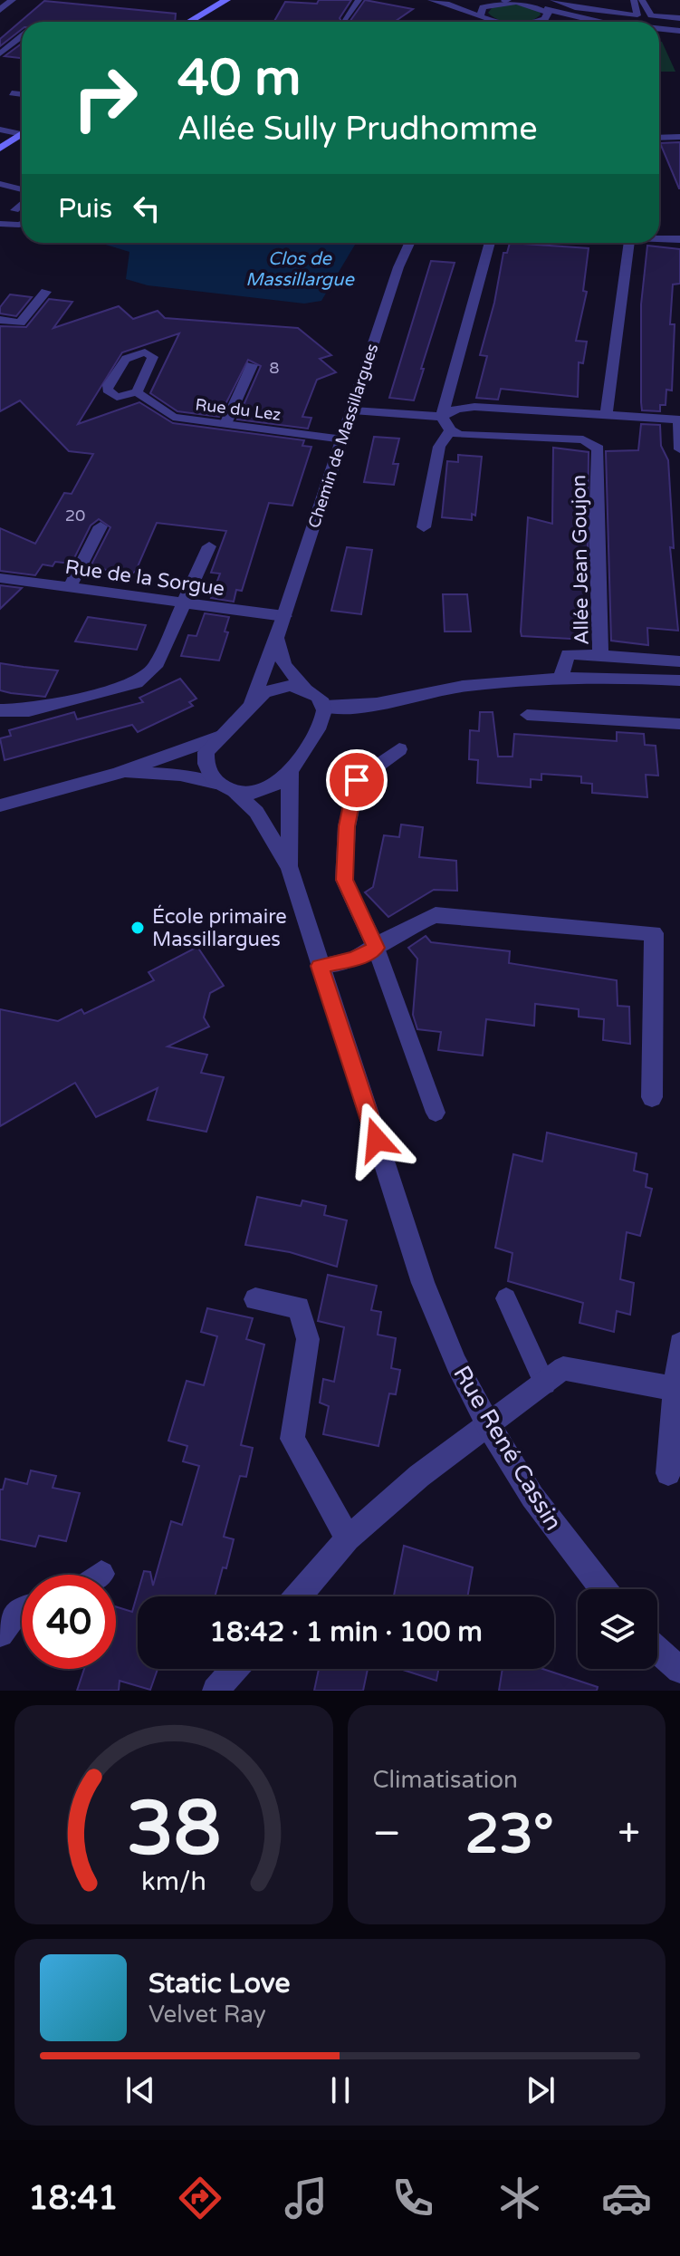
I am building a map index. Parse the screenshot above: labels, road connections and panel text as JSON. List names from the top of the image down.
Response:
{
  "streets": {
    "street": [
      "Chemin de Massillargues",
      "Allée Jean Goujon",
      "Rue de la Sorgue",
      "Rue René Cassin"
    ],
    "lane": ["Rue du Lez"]
  },
  "crossings": [
    ["Rue du Lez", "Chemin de Massillargues"],
    ["Chemin de Massillargues", "Rue de la Sorgue"]
  ],
  "water": ["Clos de Massillargue"],
  "places": ["École primaire Massillargues"],
  "house_numbers": ["8", "20"],
  "page": {
    "turn": ["40 m", "Allée Sully Prudhomme"],
    "then": "Puis",
    "limit": "40",
    "trip": "18:42 · 1 min · 100 m",
    "tile": "Climatisation",
    "heat": ["−", "23°", "+"],
    "song": ["Static Love", "Velvet Ray"],
    "tabs": "18:41",
    "gauge": ["38", "km/h"]
  }
}
